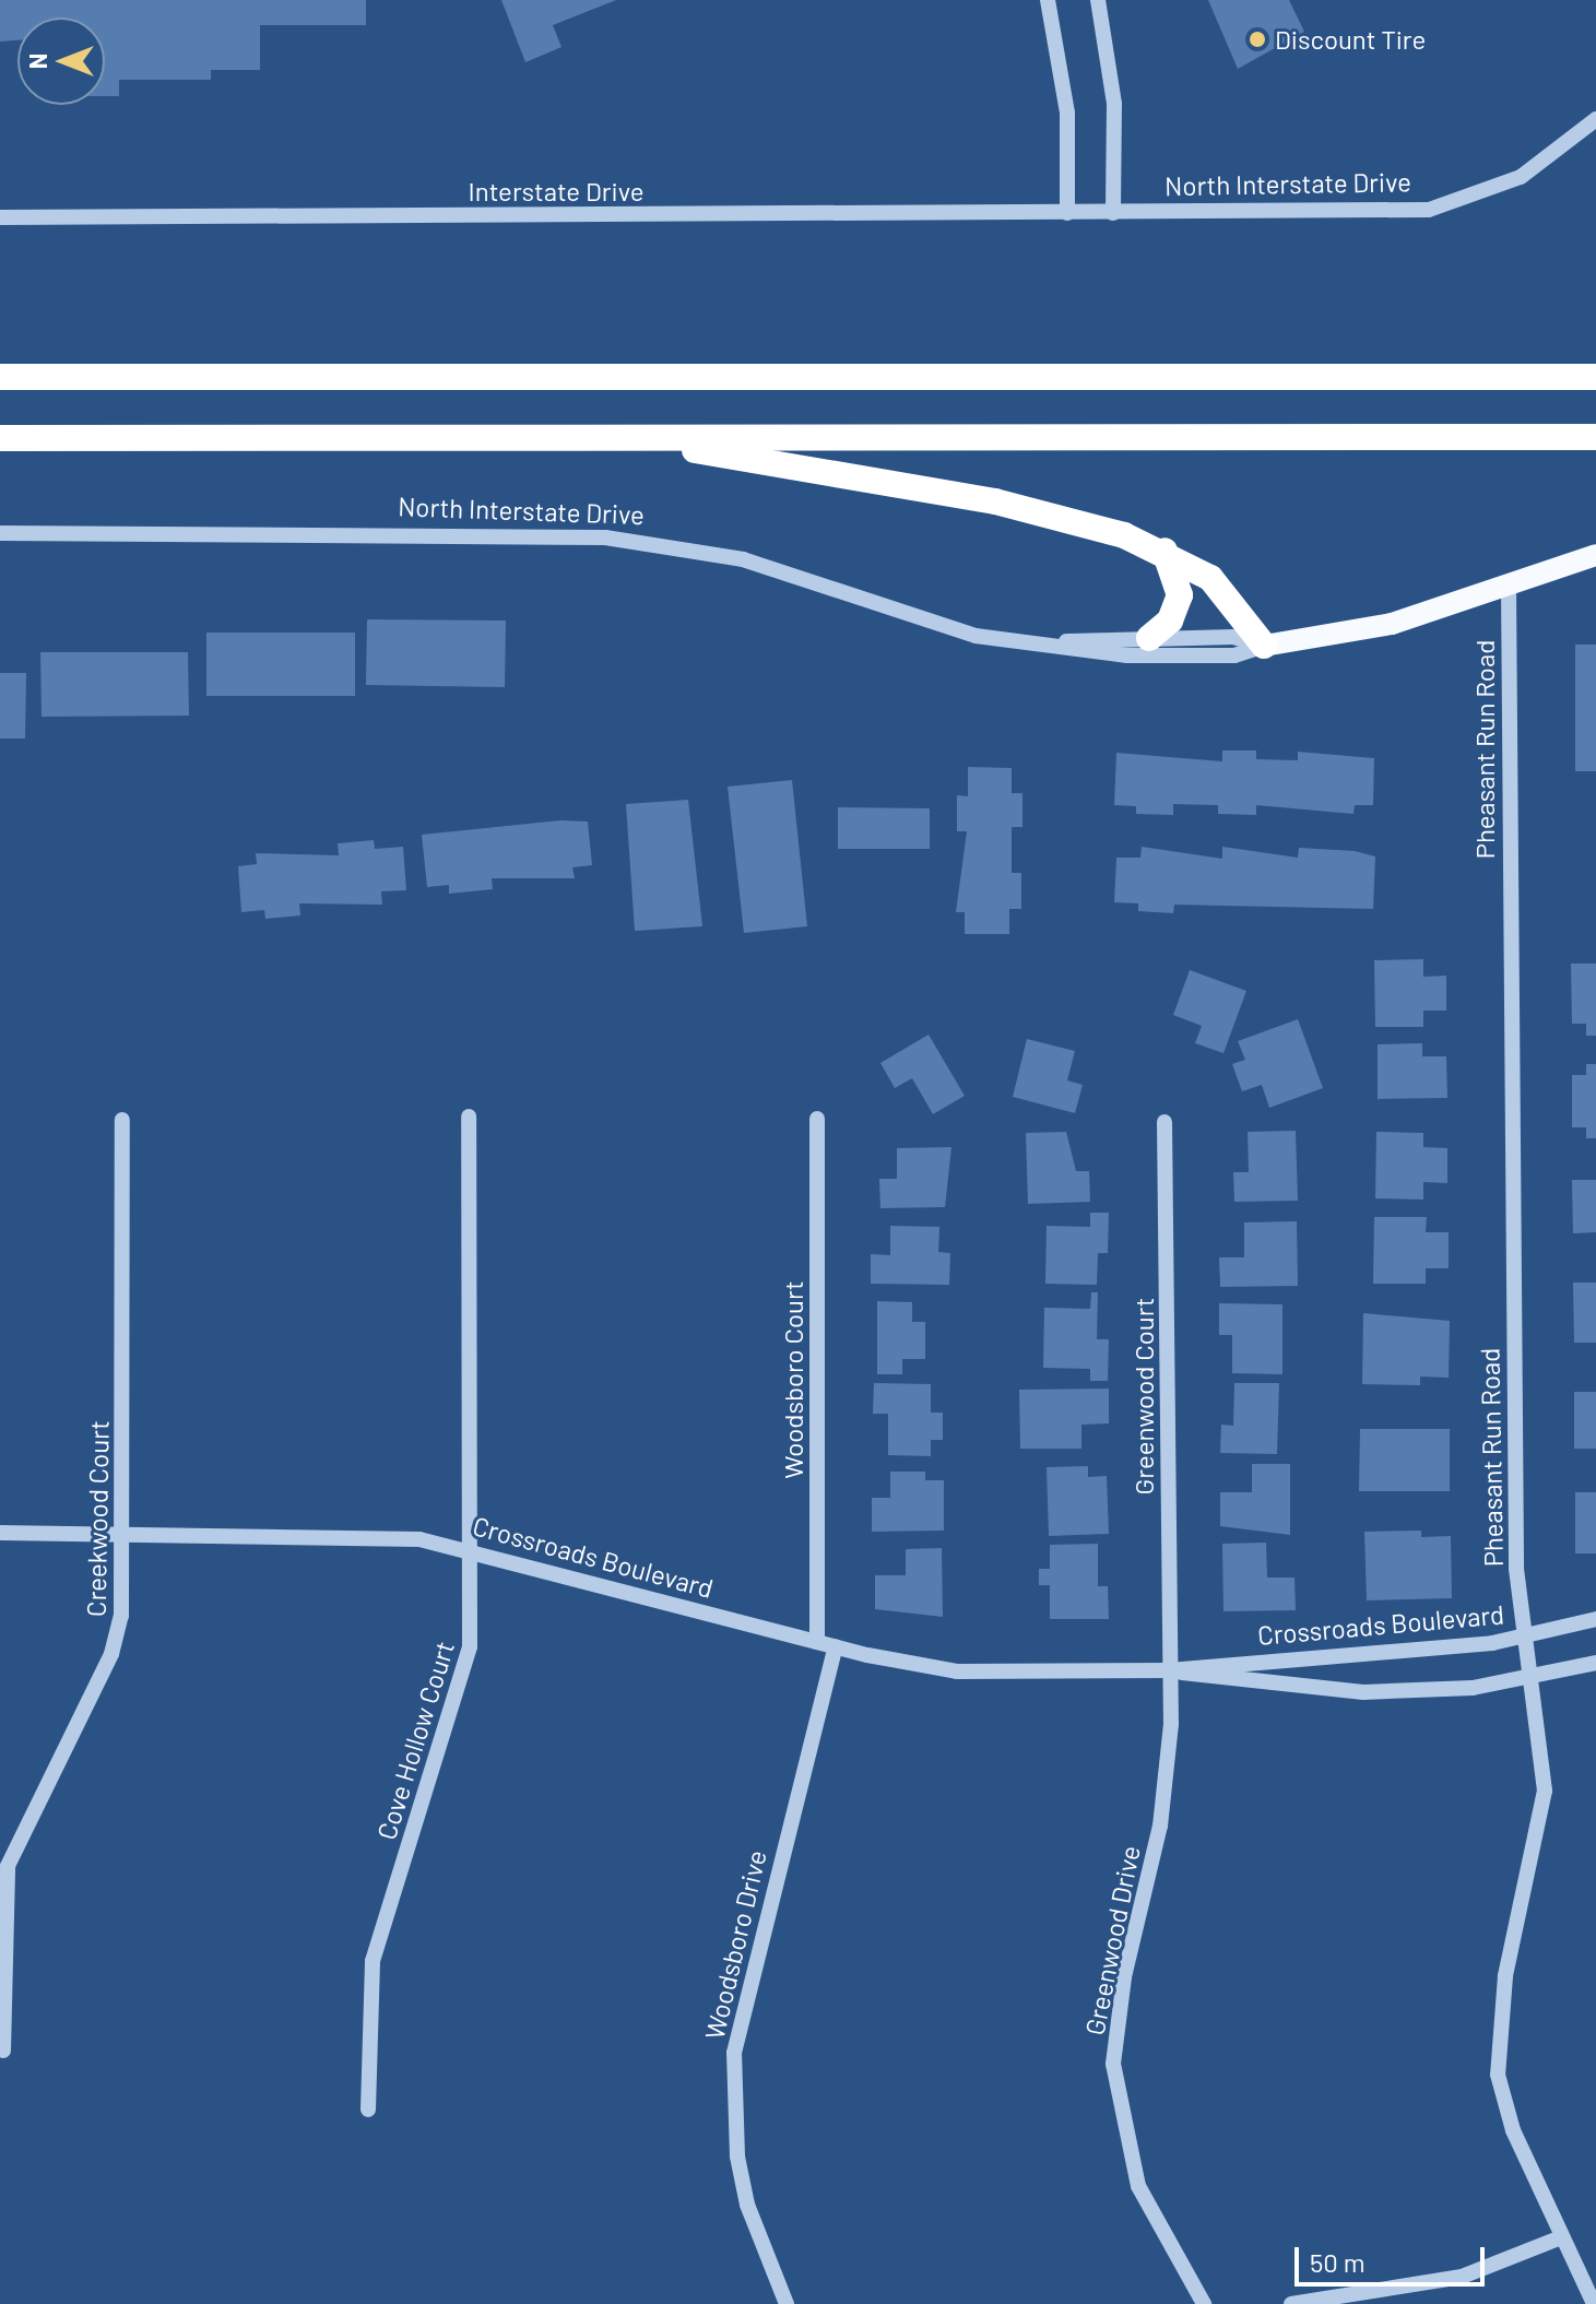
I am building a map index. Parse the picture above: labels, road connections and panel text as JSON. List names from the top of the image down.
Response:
{
  "streets": {
    "main road": ["North Interstate Drive"],
    "street": [
      "Interstate Drive",
      "Pheasant Run Road",
      "Woodsboro Court",
      "Greenwood Court",
      "Creekwood Court",
      "Crossroads Boulevard",
      "Cove Hollow Court",
      "Greenwood Drive",
      "Woodsboro Drive"
    ]
  },
  "crossings": [
    ["North Interstate Drive", "Interstate Drive"],
    ["North Interstate Drive", "Pheasant Run Road"],
    ["Pheasant Run Road", "Crossroads Boulevard"],
    ["Woodsboro Court", "Crossroads Boulevard"],
    ["Greenwood Court", "Crossroads Boulevard"],
    ["Greenwood Court", "Greenwood Drive"],
    ["Creekwood Court", "Crossroads Boulevard"],
    ["Crossroads Boulevard", "Cove Hollow Court"],
    ["Crossroads Boulevard", "Greenwood Drive"],
    ["Crossroads Boulevard", "Woodsboro Drive"]
  ],
  "places": ["Discount Tire"],
  "scale_bar": "50 m",
  "north": "left"
}
